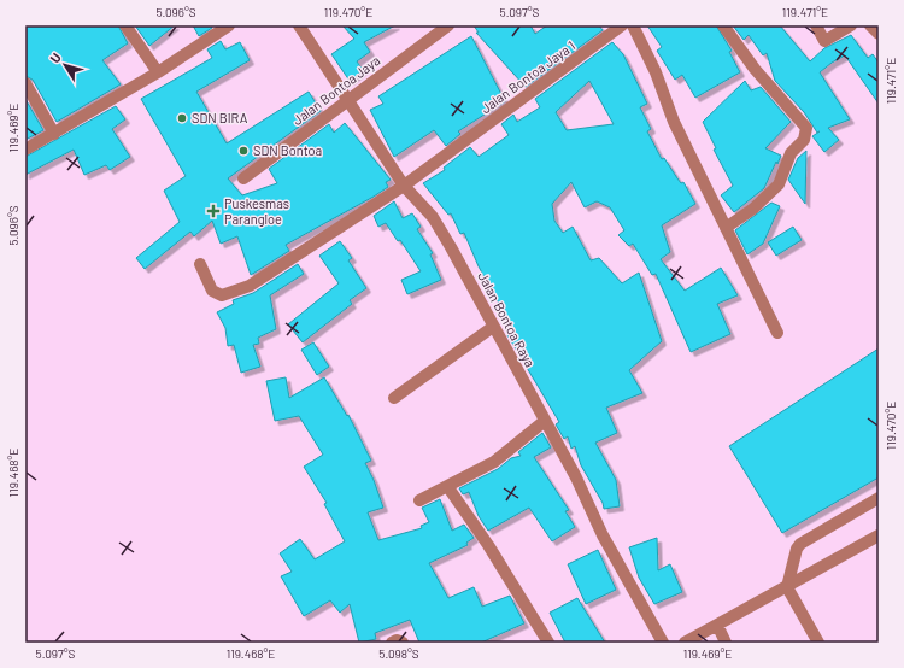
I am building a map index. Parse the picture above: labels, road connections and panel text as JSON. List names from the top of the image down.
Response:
{
  "streets": {
    "street": ["Jalan Bontoa Jaya 1", "Jalan Bontoa Jaya", "Jalan Bontoa Raya"]
  },
  "crossings": [
    ["Jalan Bontoa Jaya 1", "Jalan Bontoa Raya"],
    ["Jalan Bontoa Jaya", "Jalan Bontoa Raya"]
  ],
  "places": {
    "other": ["SDN BIRA", "SDN Bontoa"],
    "health": ["Puskesmas Parangloe"]
  },
  "north": "top left",
  "coordinates": [
    "5.096°S",
    "119.470°E",
    "5.097°S",
    "119.471°E",
    "119.469°E",
    "119.468°E",
    "5.098°S"
  ]
}
